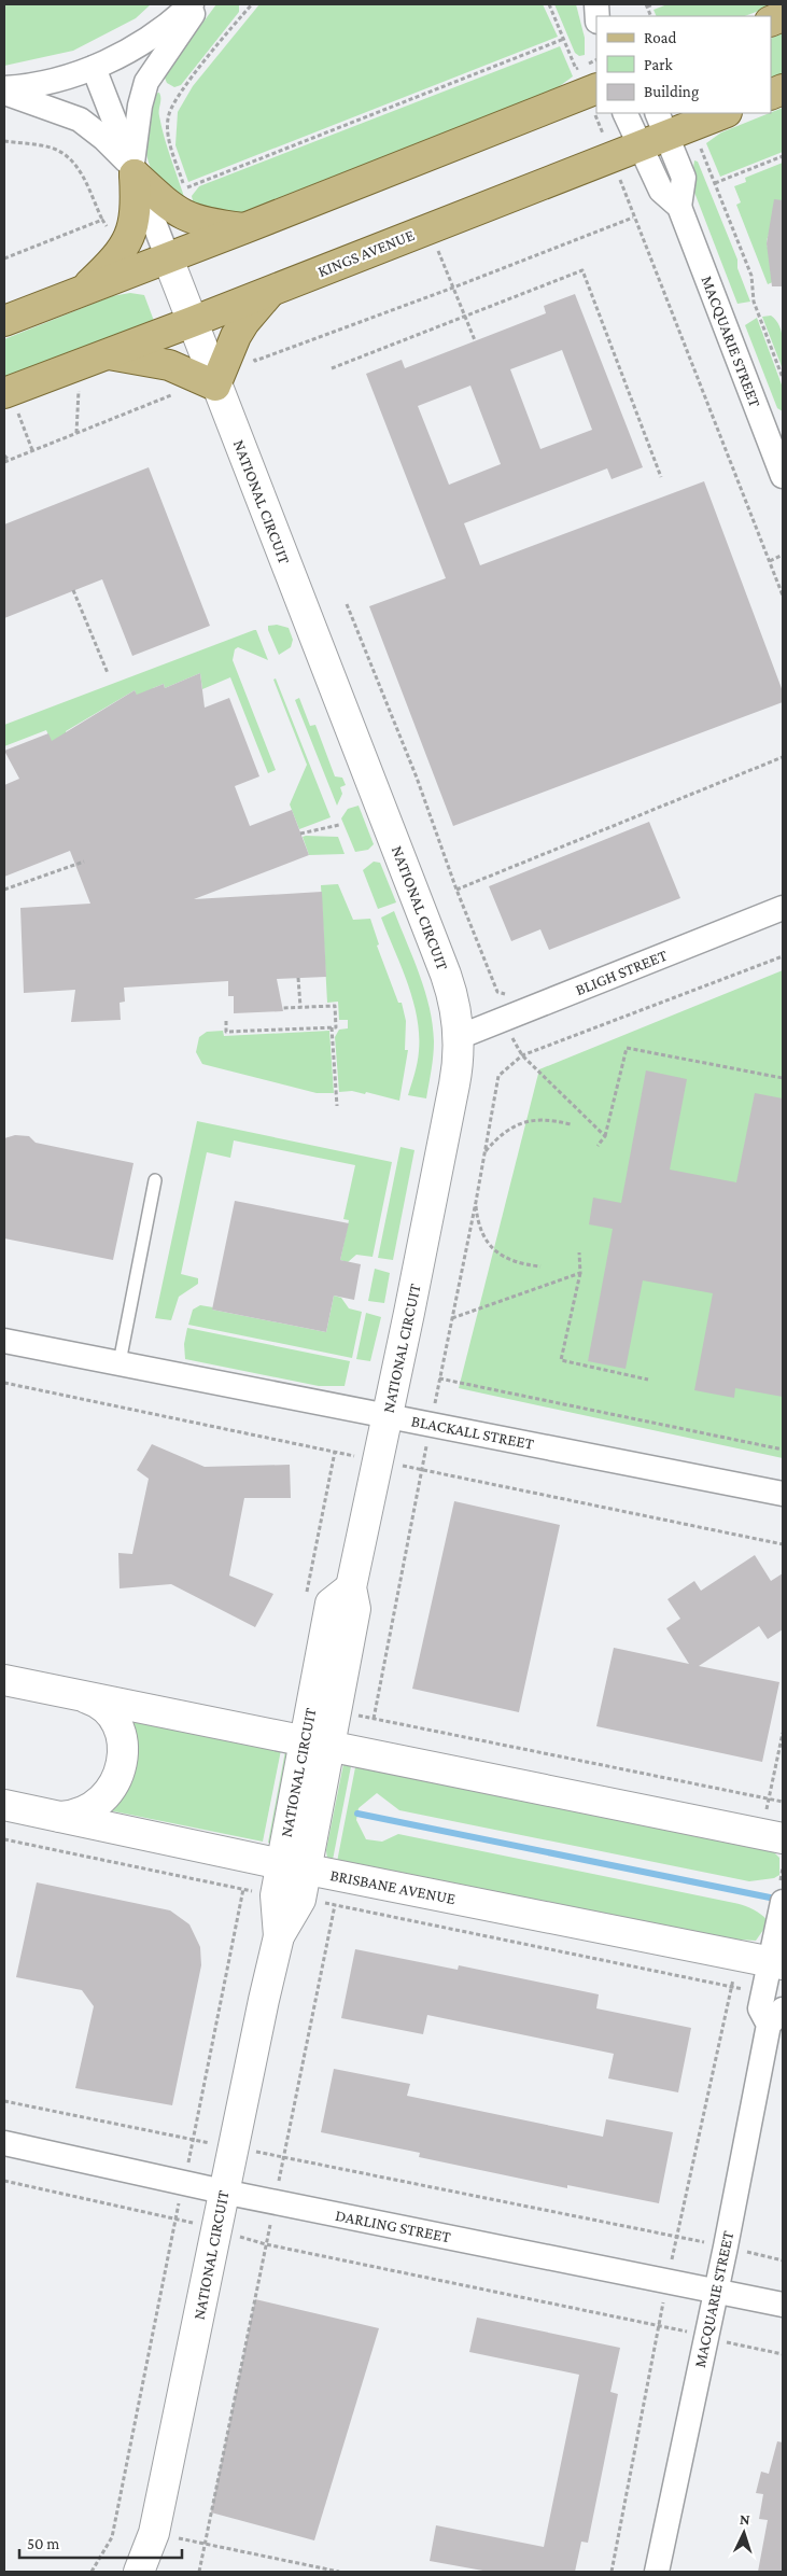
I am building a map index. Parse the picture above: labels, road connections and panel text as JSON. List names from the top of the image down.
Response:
{
  "streets": {
    "main road": ["KINGS AVENUE"],
    "street": [
      "MACQUARIE STREET",
      "NATIONAL CIRCUIT",
      "BLIGH STREET",
      "BLACKALL STREET",
      "BRISBANE AVENUE",
      "DARLING STREET"
    ]
  },
  "crossings": [
    ["KINGS AVENUE", "MACQUARIE STREET"],
    ["KINGS AVENUE", "NATIONAL CIRCUIT"],
    ["MACQUARIE STREET", "BRISBANE AVENUE"],
    ["MACQUARIE STREET", "DARLING STREET"],
    ["NATIONAL CIRCUIT", "BLIGH STREET"],
    ["NATIONAL CIRCUIT", "BLACKALL STREET"],
    ["NATIONAL CIRCUIT", "BRISBANE AVENUE"],
    ["NATIONAL CIRCUIT", "DARLING STREET"]
  ],
  "legend": ["Road", "Park", "Building"],
  "scale_bar": "50 m",
  "north": "top"
}
